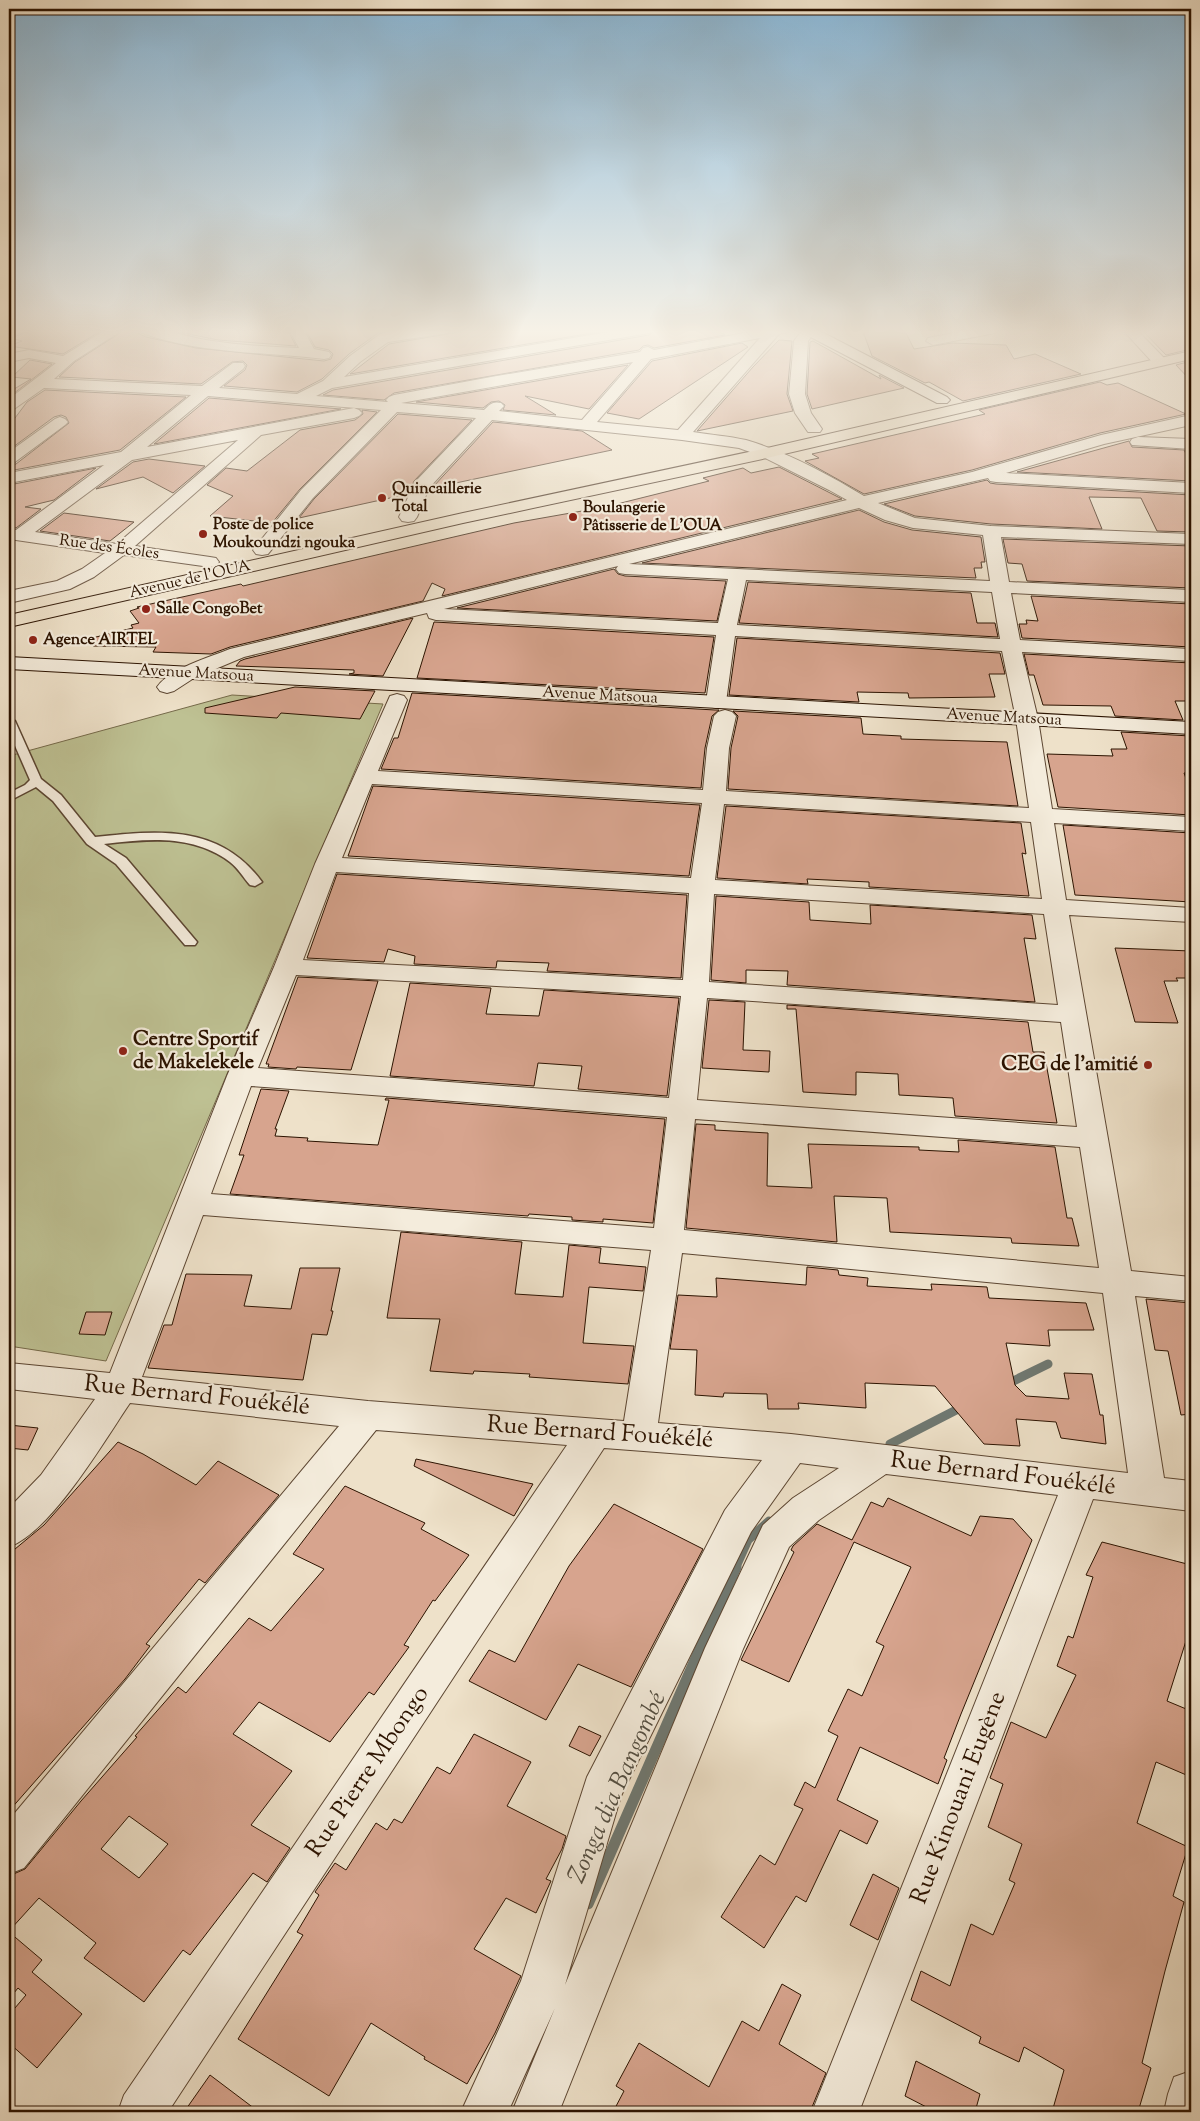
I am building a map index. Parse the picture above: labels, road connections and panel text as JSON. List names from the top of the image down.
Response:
{
  "streets": {
    "main road": ["Avenue de l'OUA"],
    "street": [
      "Rue des Écoles",
      "Avenue Matsoua",
      "Rue Bernard Fouékélé",
      "Rue Pierre Mbongo",
      "Rue Kinouani Eugène"
    ]
  },
  "crossings": [
    ["Rue des Écoles", "Avenue de l'OUA"],
    ["Rue Bernard Fouékélé", "Rue Pierre Mbongo"],
    ["Rue Bernard Fouékélé", "Rue Kinouani Eugène"]
  ],
  "water": ["Zonga dia Bangombé"],
  "places": [
    "Quincaillerie Total",
    "Boulangerie Pâtisserie de L'OUA",
    "Poste de police Moukoundzi ngouka",
    "Salle CongoBet",
    "Agence AIRTEL",
    "Centre Sportif de Makelekele",
    "CEG de l'amitié"
  ]
}
